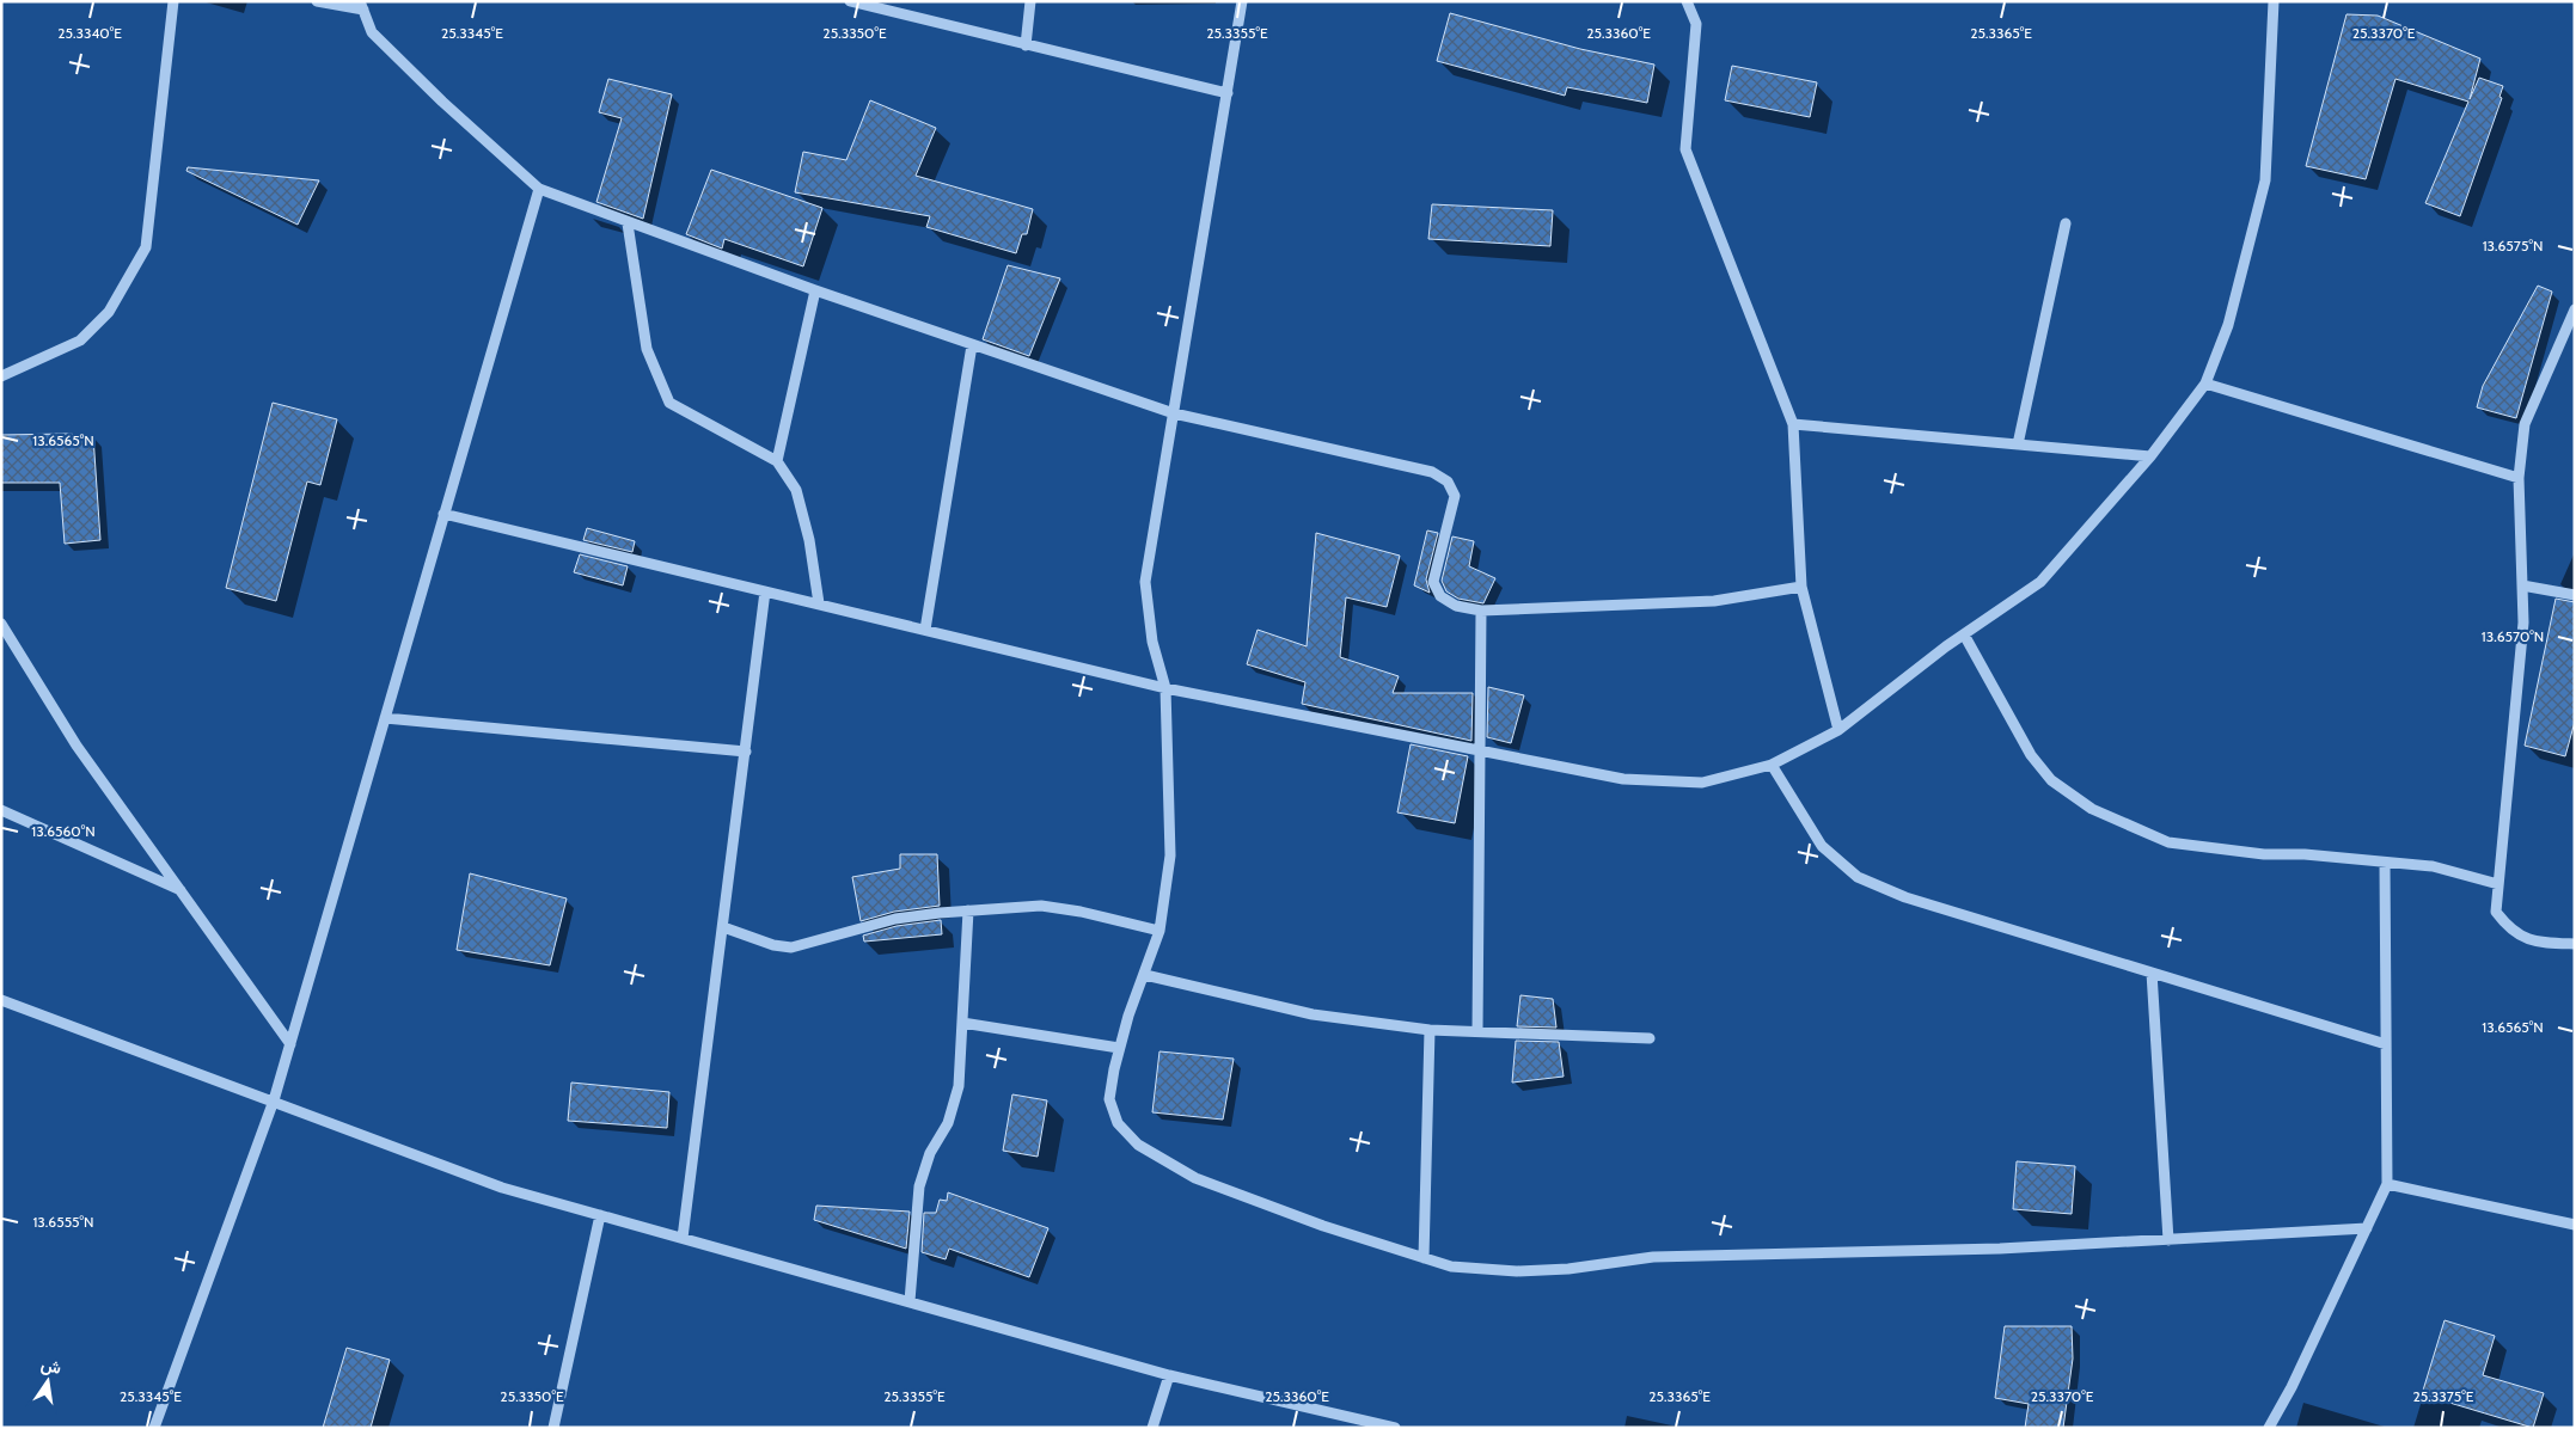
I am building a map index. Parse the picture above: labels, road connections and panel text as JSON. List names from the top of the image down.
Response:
{
  "north": "top",
  "coordinates": [
    "25.3345°E",
    "25.3350°E",
    "25.3355°E",
    "25.3360°E",
    "25.3365°E",
    "25.3370°E",
    "25.3340°E",
    "13.6575°N",
    "13.6565°N",
    "13.6570°N",
    "13.6560°N",
    "13.6555°N",
    "25.3375°E"
  ]
}
